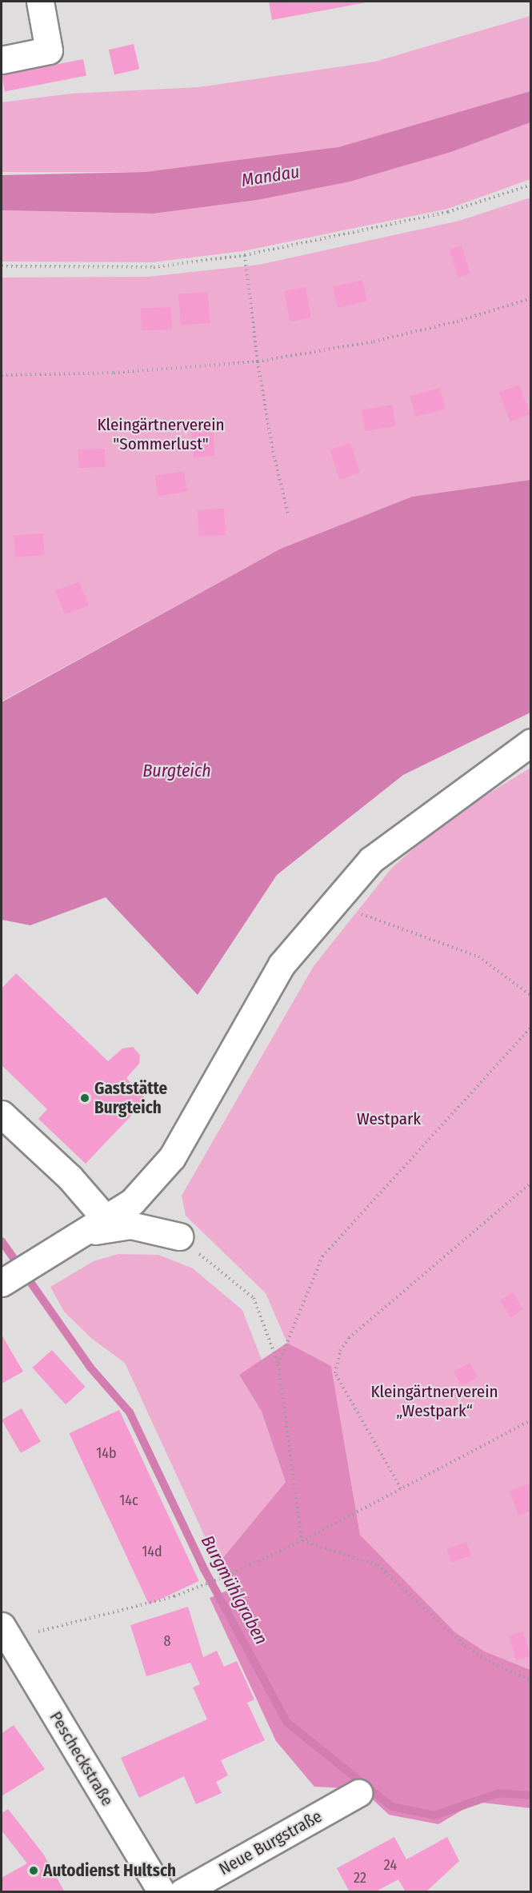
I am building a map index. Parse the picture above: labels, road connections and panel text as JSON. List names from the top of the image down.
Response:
{
  "streets": {
    "street": ["Pescheckstraße", "Neue Burgstraße"]
  },
  "water": ["Mandau", "Burgteich", "Burgmühlgraben"],
  "parks": ["Kleingärtnerverein \"Sommerlust\"", "Westpark", "Kleingärtnerverein „Westpark“"],
  "places": ["Gaststätte Burgteich", "Autodienst Hultsch"],
  "house_numbers": [
    "14b",
    "14c",
    "14d",
    "8",
    "24",
    "22"
  ]
}
